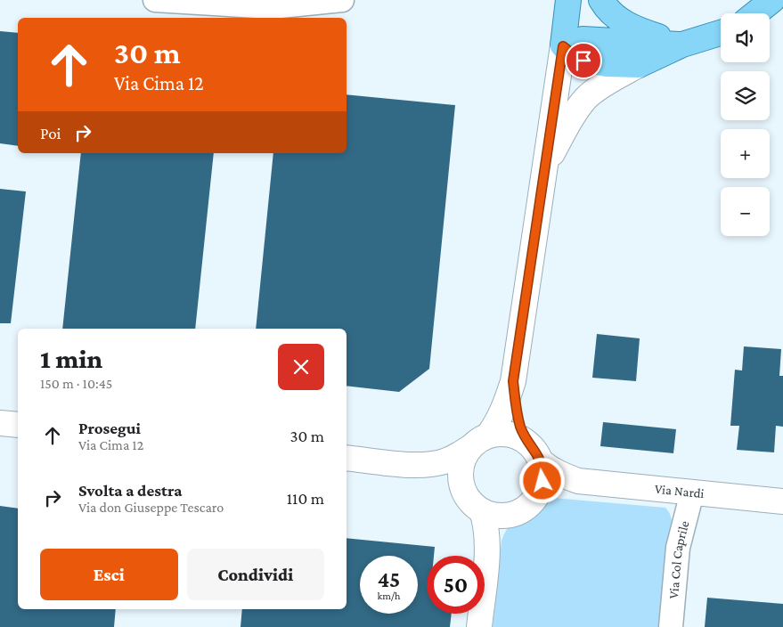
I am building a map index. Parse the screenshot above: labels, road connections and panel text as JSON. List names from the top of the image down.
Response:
{
  "streets": {
    "main road": ["Via Nardi"],
    "street": ["Via Col Caprile"]
  },
  "crossings": [
    ["Via Nardi", "Via Col Caprile"]
  ],
  "page": {
    "map_buttons": ["+", "−"],
    "turn": ["30 m", "Via Cima 12"],
    "then": "Poi",
    "heading": ["1 min", "150 m · 10:45"],
    "list": [
      {
        "name": "Prosegui",
        "note": "Via Cima 12",
        "value": "30 m"
      },
      {
        "name": "Svolta a destra",
        "note": "Via don Giuseppe Tescaro",
        "value": "110 m"
      }
    ],
    "buttons": ["Esci", "Condividi"],
    "speed": "45 km/h",
    "limit": "50"
  }
}
